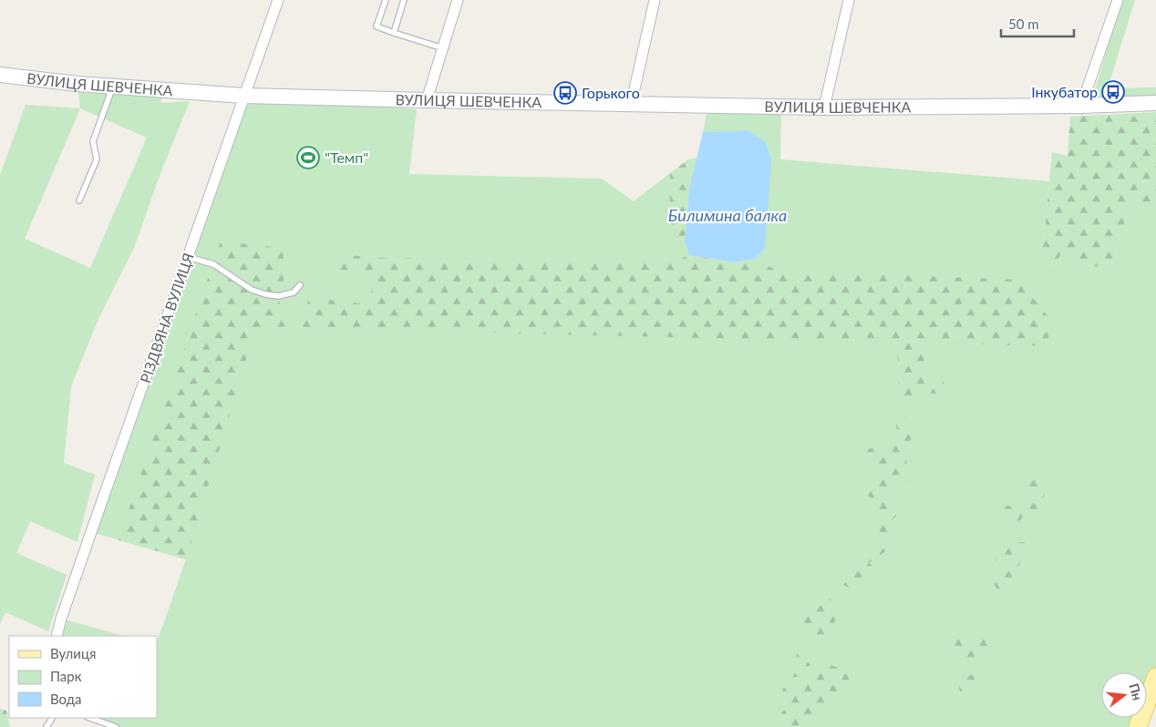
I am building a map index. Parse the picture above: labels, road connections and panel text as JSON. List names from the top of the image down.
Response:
{
  "streets": {
    "street": ["ВУЛИЦЯ ШЕВЧЕНКА", "РІЗДВЯНА ВУЛИЦЯ"]
  },
  "crossings": [
    ["ВУЛИЦЯ ШЕВЧЕНКА", "РІЗДВЯНА ВУЛИЦЯ"]
  ],
  "water": ["Билимина балка"],
  "places": {
    "bus stop": ["Інкубатор", "Горького"],
    "sports": ["\"Темп\""]
  },
  "legend": ["Вулиця", "Парк", "Вода"],
  "scale_bar": "50 m",
  "north": "right"
}
